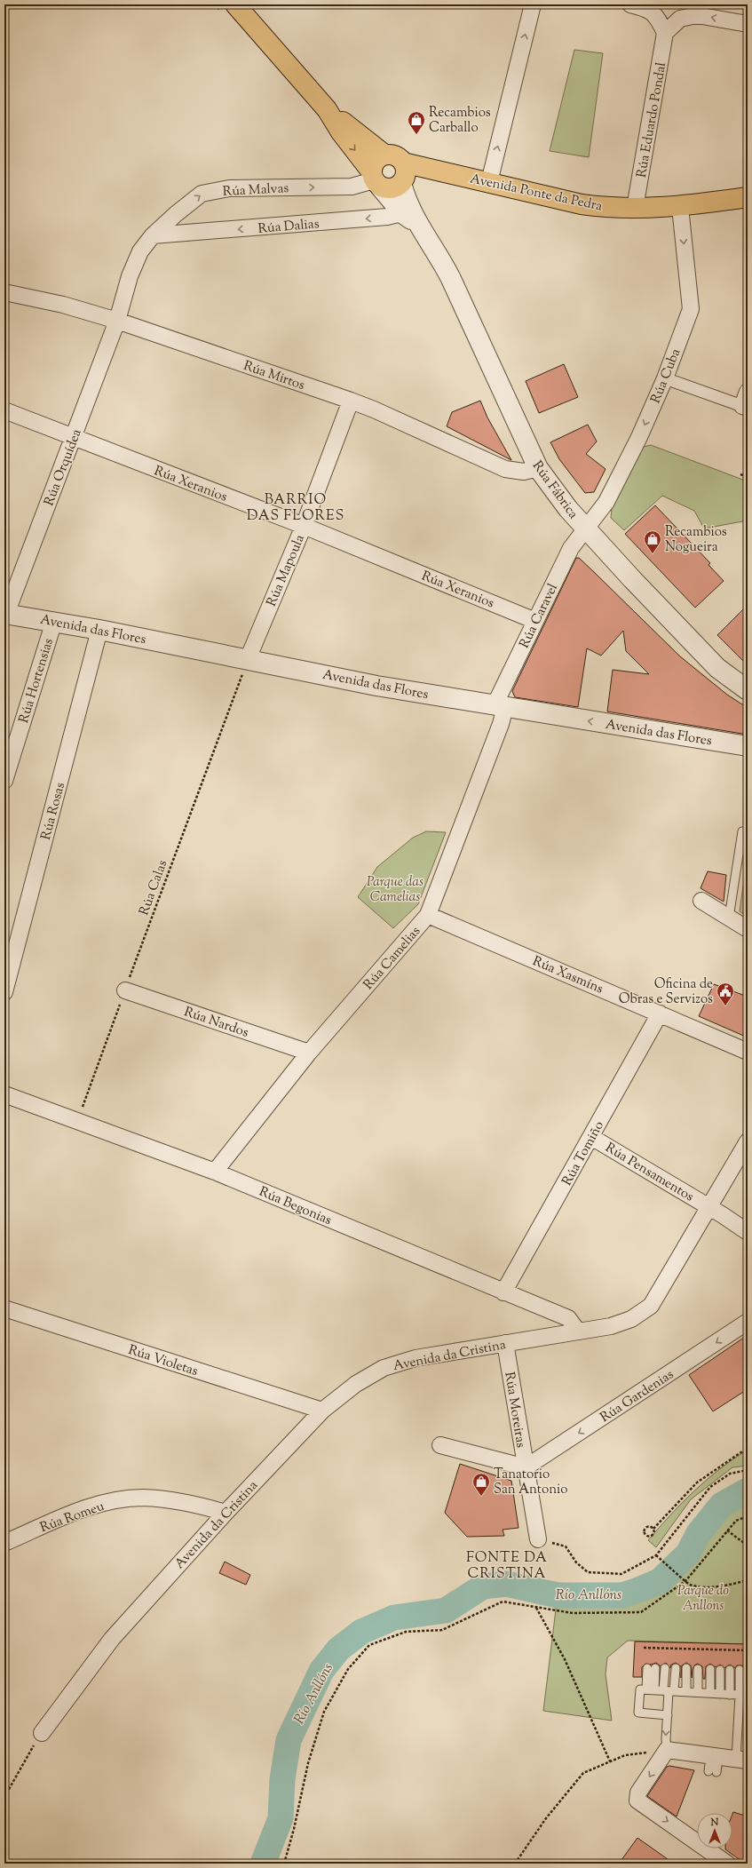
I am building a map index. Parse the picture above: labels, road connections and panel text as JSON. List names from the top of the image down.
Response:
{
  "streets": {
    "main road": ["Avenida Ponte da Pedra"],
    "street": [
      "Rúa Eduardo Pondal",
      "Rúa Malvas",
      "Rúa Dalias",
      "Rúa Mirtos",
      "Rúa Cuba",
      "Rúa Orquídea",
      "Rúa Xeranios",
      "Rúa Fábrica",
      "Rúa Mapoula",
      "Rúa Caravel",
      "Avenida das Flores",
      "Rúa Hortensias",
      "Rúa Rosas",
      "Rúa Camelias",
      "Rúa Xasmíns",
      "Rúa Nardos",
      "Rúa Tomiño",
      "Rúa Pensamentos",
      "Rúa Begonias",
      "Avenida da Cristina",
      "Rúa Violetas",
      "Rúa Gardenias",
      "Rúa Moreiras",
      "Rúa Romeu"
    ],
    "path": ["Rúa Calas"]
  },
  "crossings": [
    ["Rúa Eduardo Pondal", "Avenida Ponte da Pedra"],
    ["Rúa Malvas", "Avenida Ponte da Pedra"],
    ["Rúa Malvas", "Rúa Dalias"],
    ["Rúa Malvas", "Rúa Fábrica"],
    ["Avenida Ponte da Pedra", "Rúa Cuba"],
    ["Avenida Ponte da Pedra", "Rúa Fábrica"],
    ["Rúa Dalias", "Rúa Fábrica"],
    ["Rúa Mirtos", "Rúa Orquídea"],
    ["Rúa Mirtos", "Rúa Fábrica"],
    ["Rúa Mirtos", "Rúa Mapoula"],
    ["Rúa Cuba", "Rúa Fábrica"],
    ["Rúa Cuba", "Rúa Caravel"],
    ["Rúa Orquídea", "Rúa Xeranios"],
    ["Rúa Orquídea", "Avenida das Flores"],
    ["Rúa Xeranios", "Rúa Mapoula"],
    ["Rúa Xeranios", "Rúa Caravel"],
    ["Rúa Fábrica", "Rúa Caravel"],
    ["Rúa Mapoula", "Avenida das Flores"],
    ["Rúa Mapoula", "Rúa Calas"],
    ["Rúa Caravel", "Avenida das Flores"],
    ["Rúa Caravel", "Rúa Camelias"],
    ["Avenida das Flores", "Rúa Hortensias"],
    ["Avenida das Flores", "Rúa Rosas"],
    ["Avenida das Flores", "Rúa Calas"],
    ["Avenida das Flores", "Rúa Camelias"],
    ["Rúa Calas", "Rúa Nardos"],
    ["Rúa Calas", "Rúa Begonias"],
    ["Rúa Camelias", "Rúa Xasmíns"],
    ["Rúa Camelias", "Rúa Nardos"],
    ["Rúa Camelias", "Rúa Begonias"],
    ["Rúa Xasmíns", "Rúa Tomiño"],
    ["Rúa Tomiño", "Rúa Pensamentos"],
    ["Rúa Tomiño", "Rúa Begonias"],
    ["Rúa Pensamentos", "Avenida da Cristina"],
    ["Rúa Begonias", "Avenida da Cristina"],
    ["Avenida da Cristina", "Rúa Violetas"],
    ["Avenida da Cristina", "Rúa Moreiras"],
    ["Avenida da Cristina", "Rúa Romeu"],
    ["Rúa Gardenias", "Rúa Moreiras"]
  ],
  "one_way": [
    "Rúa Malvas",
    "Rúa Dalias",
    "Rúa Cuba",
    "Rúa Gardenias"
  ],
  "districts": ["BARRIO DAS FLORES", "FONTE DA CRISTINA"],
  "water": ["Río Anllóns"],
  "parks": ["Parque das Camelias", "Parque do Anllóns"],
  "places": {
    "shop": ["Recambios Carballo", "Recambios Nogueira", "Tanatorio San Antonio"],
    "public building": ["Oficina de Obras e Servizos"]
  },
  "north": "top"
}
